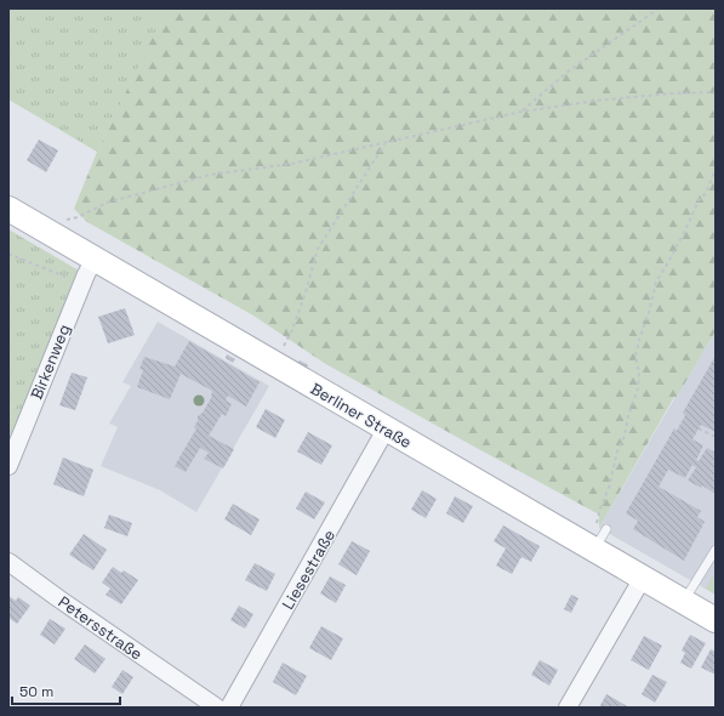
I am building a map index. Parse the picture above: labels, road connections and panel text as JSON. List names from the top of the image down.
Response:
{
  "streets": {
    "main road": ["Berliner Straße"],
    "street": ["Birkenweg", "Liesestraße", "Petersstraße"]
  },
  "crossings": [
    ["Birkenweg", "Berliner Straße"],
    ["Berliner Straße", "Liesestraße"]
  ],
  "scale_bar": "50 m"
}
